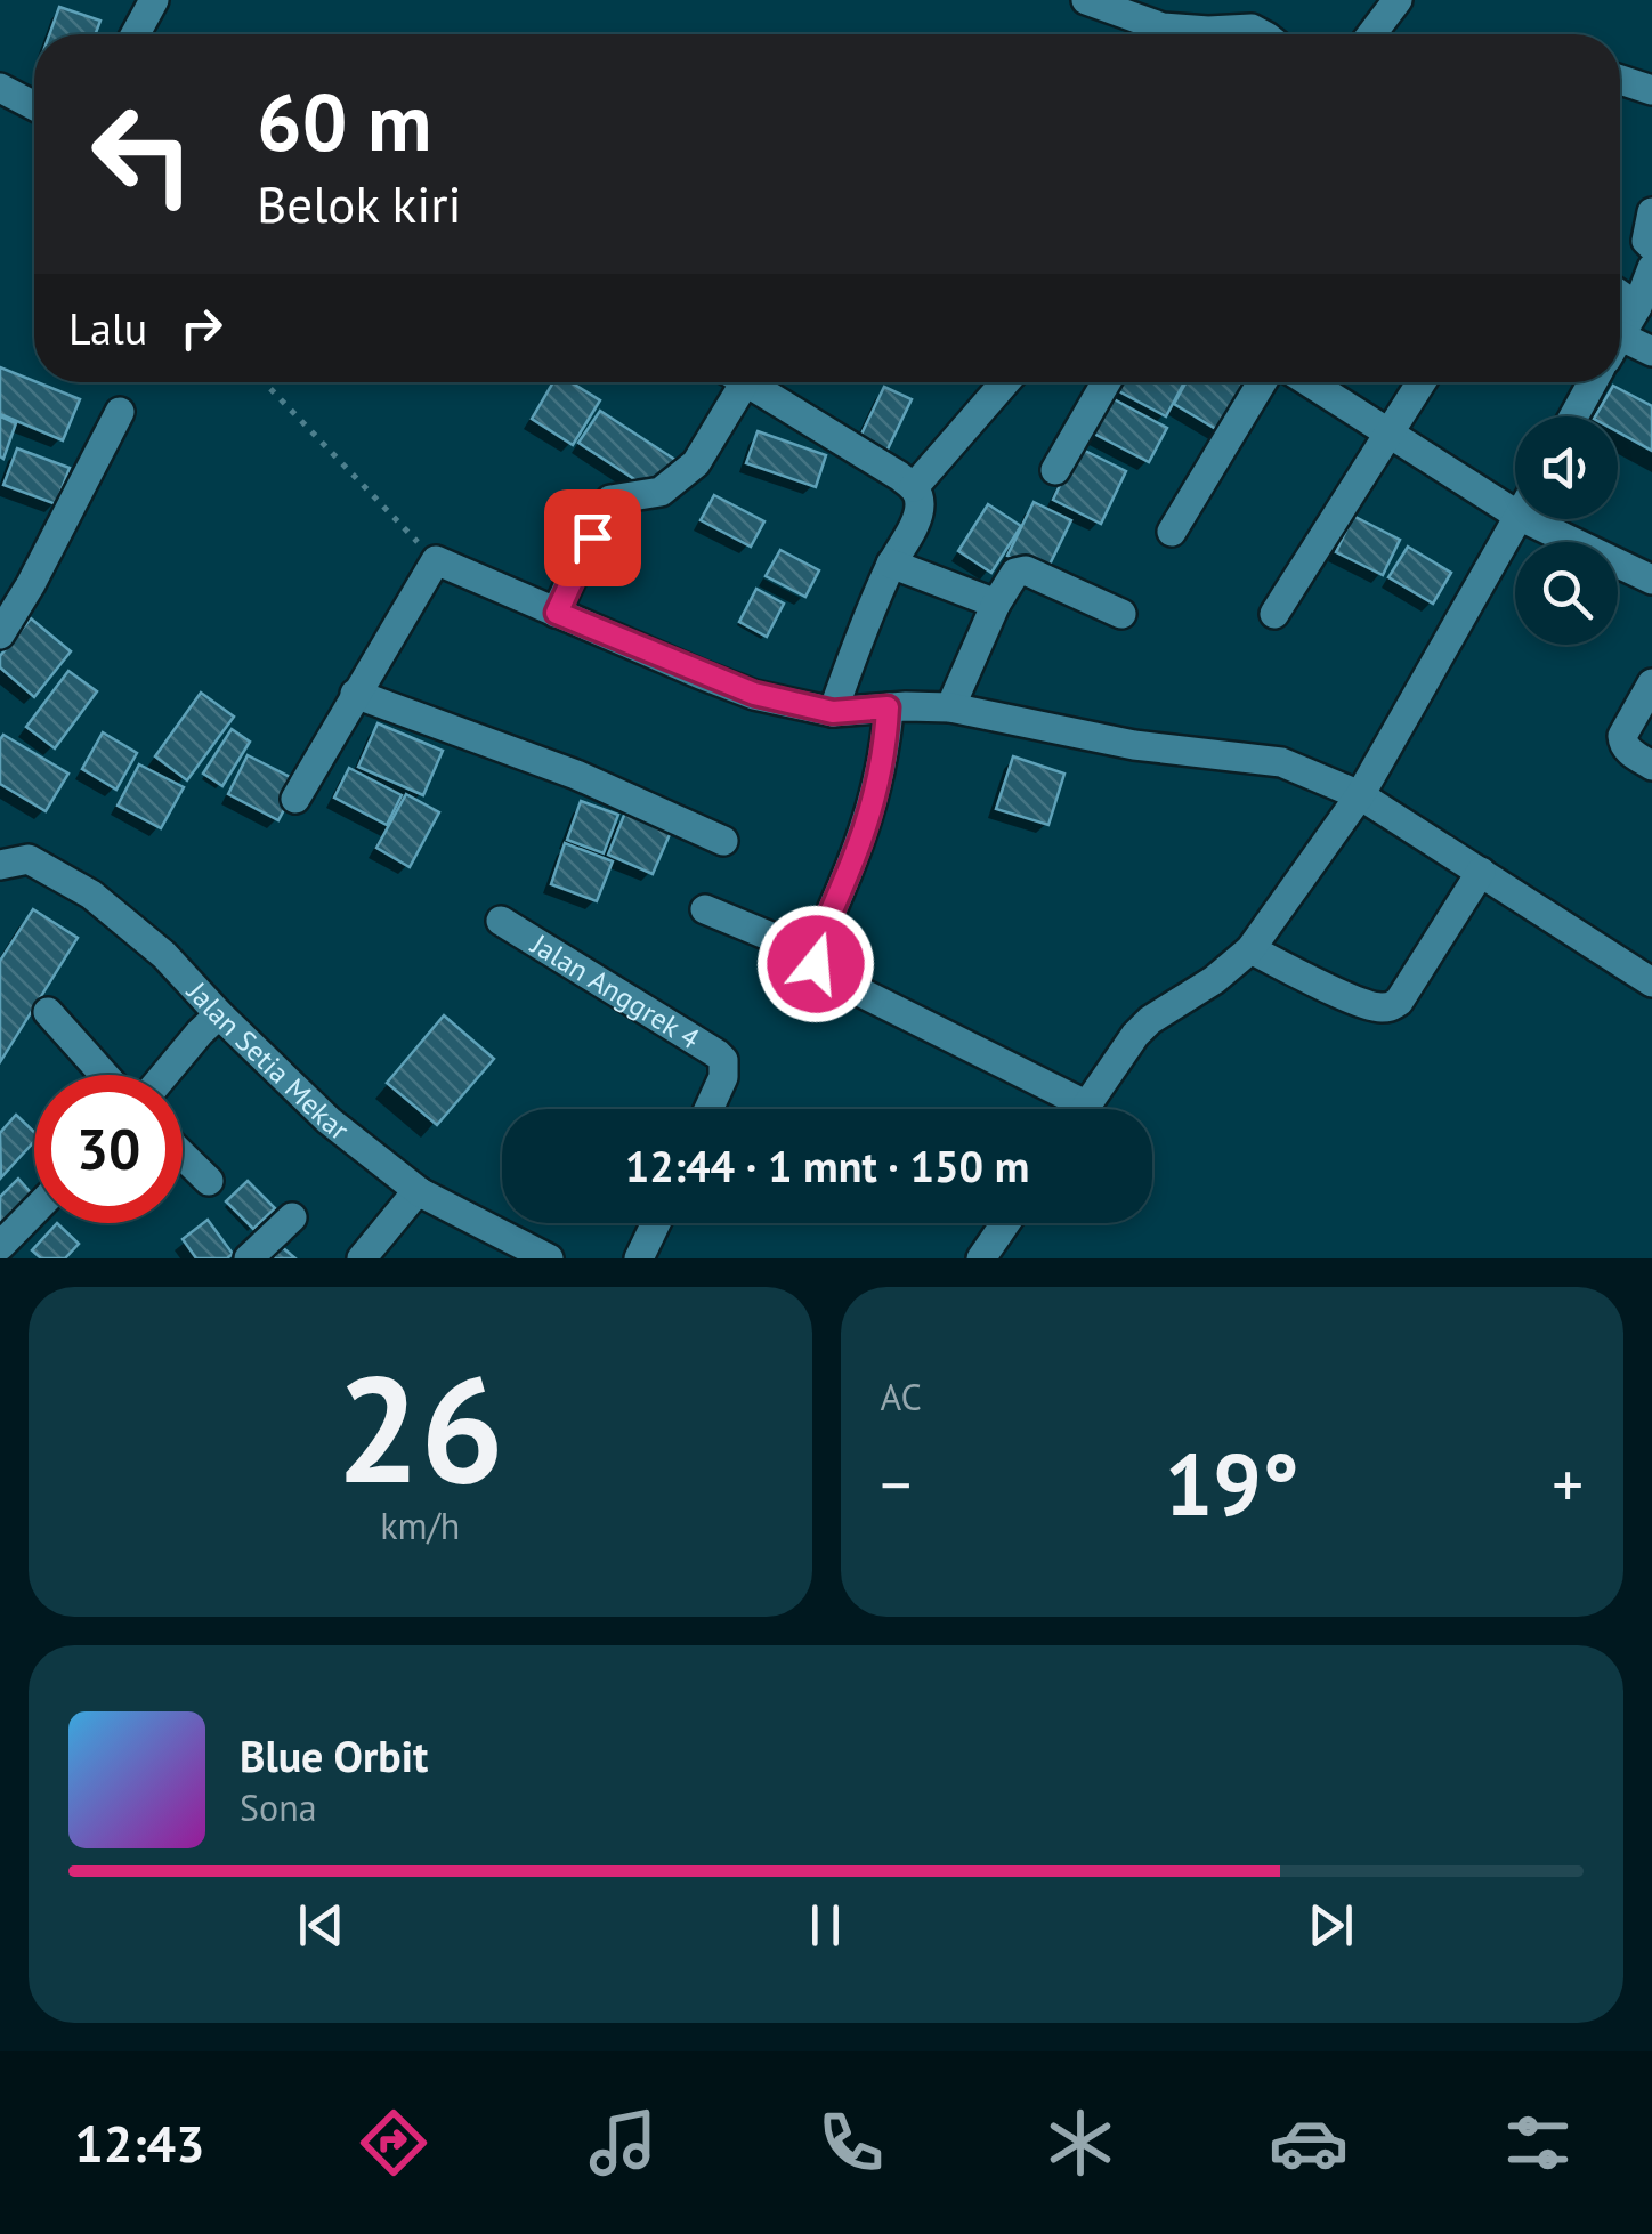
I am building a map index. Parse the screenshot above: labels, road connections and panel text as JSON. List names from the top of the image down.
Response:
{
  "streets": {
    "street": ["Jalan Anggrek 4", "Jalan Setia Mekar"]
  },
  "page": {
    "turn": ["60 m", "Belok kiri"],
    "then": "Lalu",
    "limit": "30",
    "trip": "12:44 · 1 mnt · 150 m",
    "tile": [
      ["26", "km/h"],
      "AC"
    ],
    "heat": ["−", "19°", "+"],
    "song": ["Blue Orbit", "Sona"],
    "tabs": "12:43"
  }
}
